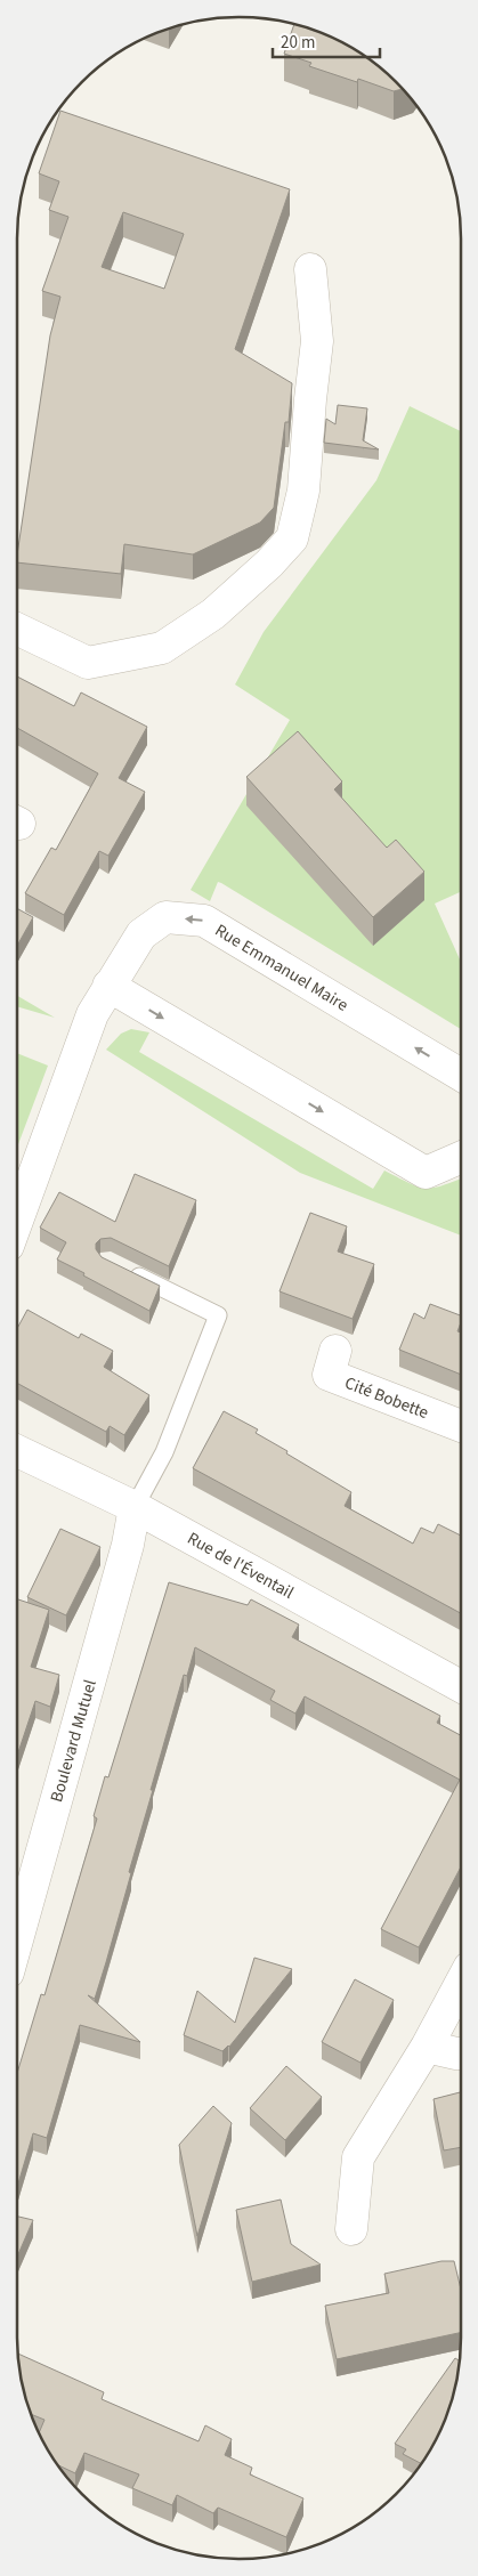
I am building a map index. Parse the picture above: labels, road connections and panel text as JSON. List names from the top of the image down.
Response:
{
  "streets": {
    "street": [
      "Rue Emmanuel Maire",
      "Cité Bobette",
      "Rue de l'Éventail",
      "Boulevard Mutuel"
    ]
  },
  "crossings": [
    ["Rue de l'Éventail", "Boulevard Mutuel"]
  ],
  "scale_bar": "20 m"
}
